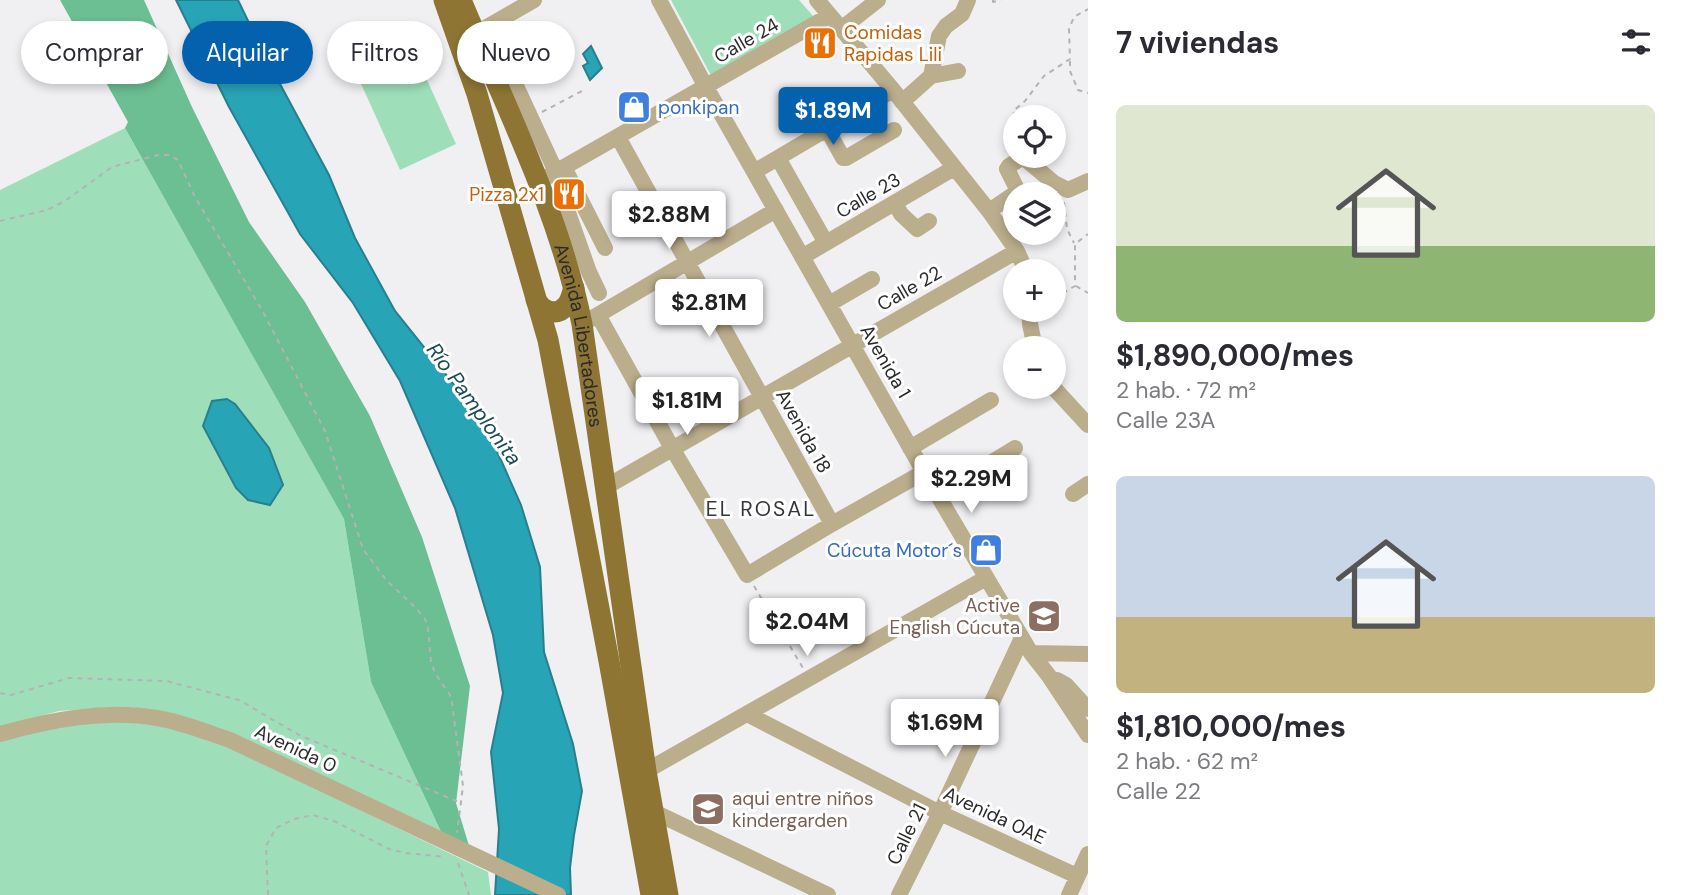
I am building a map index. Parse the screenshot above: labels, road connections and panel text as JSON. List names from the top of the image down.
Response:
{
  "streets": {
    "main road": ["Avenida Libertadores"],
    "street": [
      "Calle 24",
      "Calle 23",
      "Calle 22",
      "Avenida 1",
      "Avenida 18",
      "Avenida 0",
      "Avenida 0AE",
      "Calle 21"
    ]
  },
  "crossings": [
    ["Calle 24", "Avenida Libertadores"],
    ["Calle 24", "Avenida 1"],
    ["Calle 24", "Avenida 18"],
    ["Calle 23", "Avenida 1"],
    ["Calle 22", "Avenida Libertadores"],
    ["Calle 22", "Avenida 1"],
    ["Calle 22", "Avenida 18"],
    ["Avenida 1", "Calle 21"],
    ["Avenida 0AE", "Calle 21"]
  ],
  "districts": ["EL ROSAL"],
  "water": ["Río Pamplonita"],
  "places": {
    "restaurant": ["Comidas Rapidas Lili", "Pizza 2x1"],
    "shop": ["ponkipan", "Cúcuta Motor´s"],
    "school or university": ["Active English Cúcuta", "aqui entre niños kindergarden"]
  },
  "page": {
    "heading": "7 viviendas",
    "chip": [
      "Comprar",
      "Alquilar",
      "Filtros",
      "Nuevo"
    ],
    "list": [
      {
        "name": "$1,890,000/mes",
        "note": "2 hab. · 72 m² · Calle 23A"
      },
      {
        "name": "$1,810,000/mes",
        "note": "2 hab. · 62 m² · Calle 22"
      }
    ],
    "price": [
      "$1.89M",
      "$2.88M",
      "$2.81M",
      "$1.81M",
      "$2.29M",
      "$2.04M",
      "$1.69M"
    ],
    "map_buttons": ["+", "−"]
  }
}
